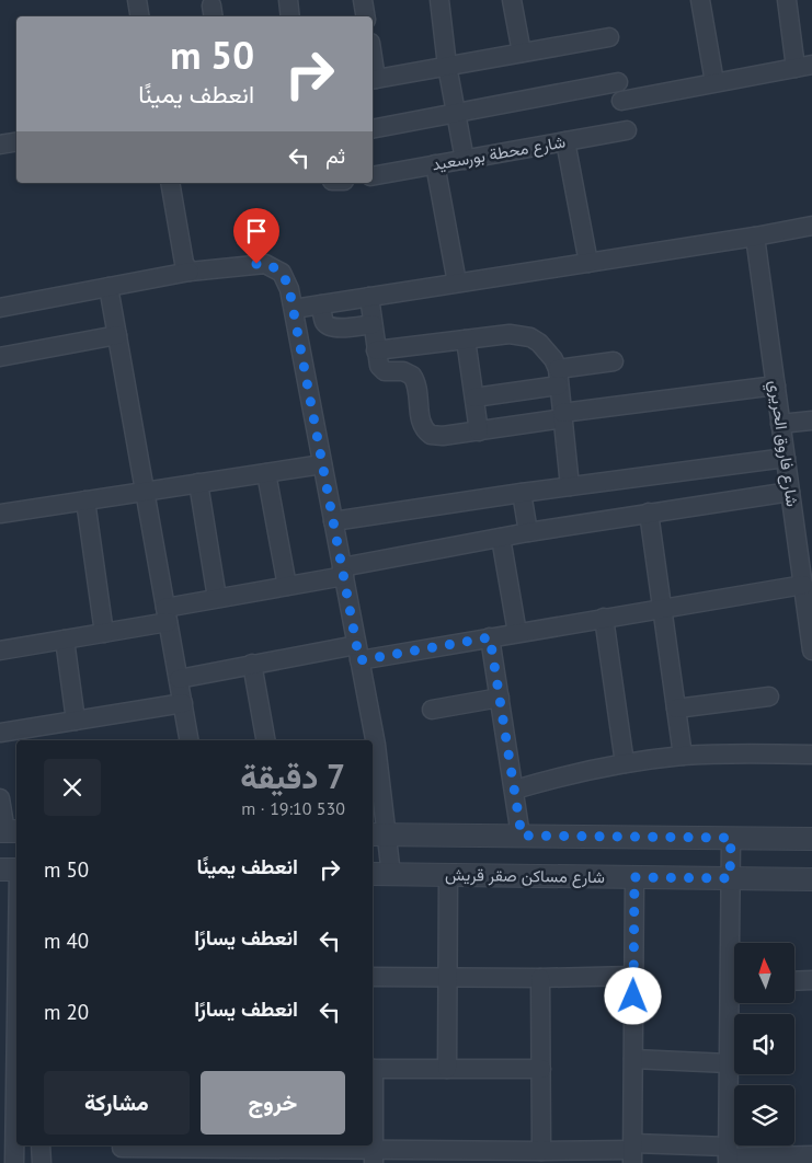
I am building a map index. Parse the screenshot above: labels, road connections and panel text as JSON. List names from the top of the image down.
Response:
{
  "streets": {
    "street": ["شارع محطة بورسعيد", "شارع فاروق الحريري", "شارع مساكن صقر قريش"]
  },
  "north": "top",
  "page": {
    "turn": ["50 m", "انعطف يمينًا"],
    "then": "ثم",
    "heading": ["7 دقيقة", "530 m · 19:10"],
    "list": [
      {
        "name": "انعطف يمينًا",
        "value": "50 m"
      },
      {
        "name": "انعطف يسارًا",
        "value": "40 m"
      },
      {
        "name": "انعطف يسارًا",
        "value": "20 m"
      }
    ],
    "buttons": ["خروج", "مشاركة"]
  }
}
